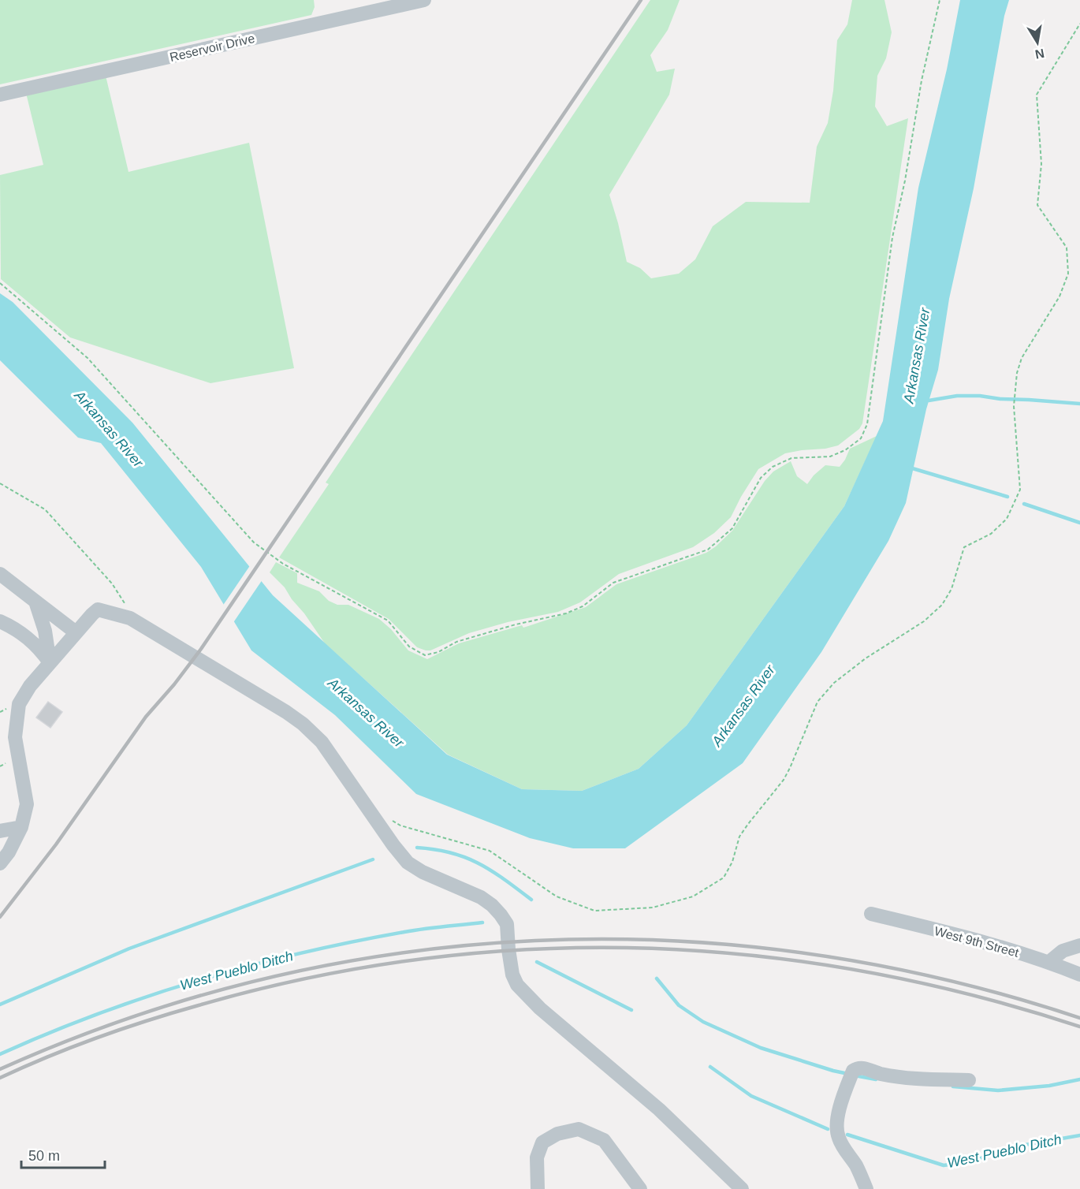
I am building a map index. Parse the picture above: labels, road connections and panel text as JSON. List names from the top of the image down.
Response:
{
  "streets": {
    "street": ["Reservoir Drive", "West 9th Street"]
  },
  "water": ["Arkansas River", "West Pueblo Ditch"],
  "scale_bar": "50 m",
  "north": "bottom"
}
